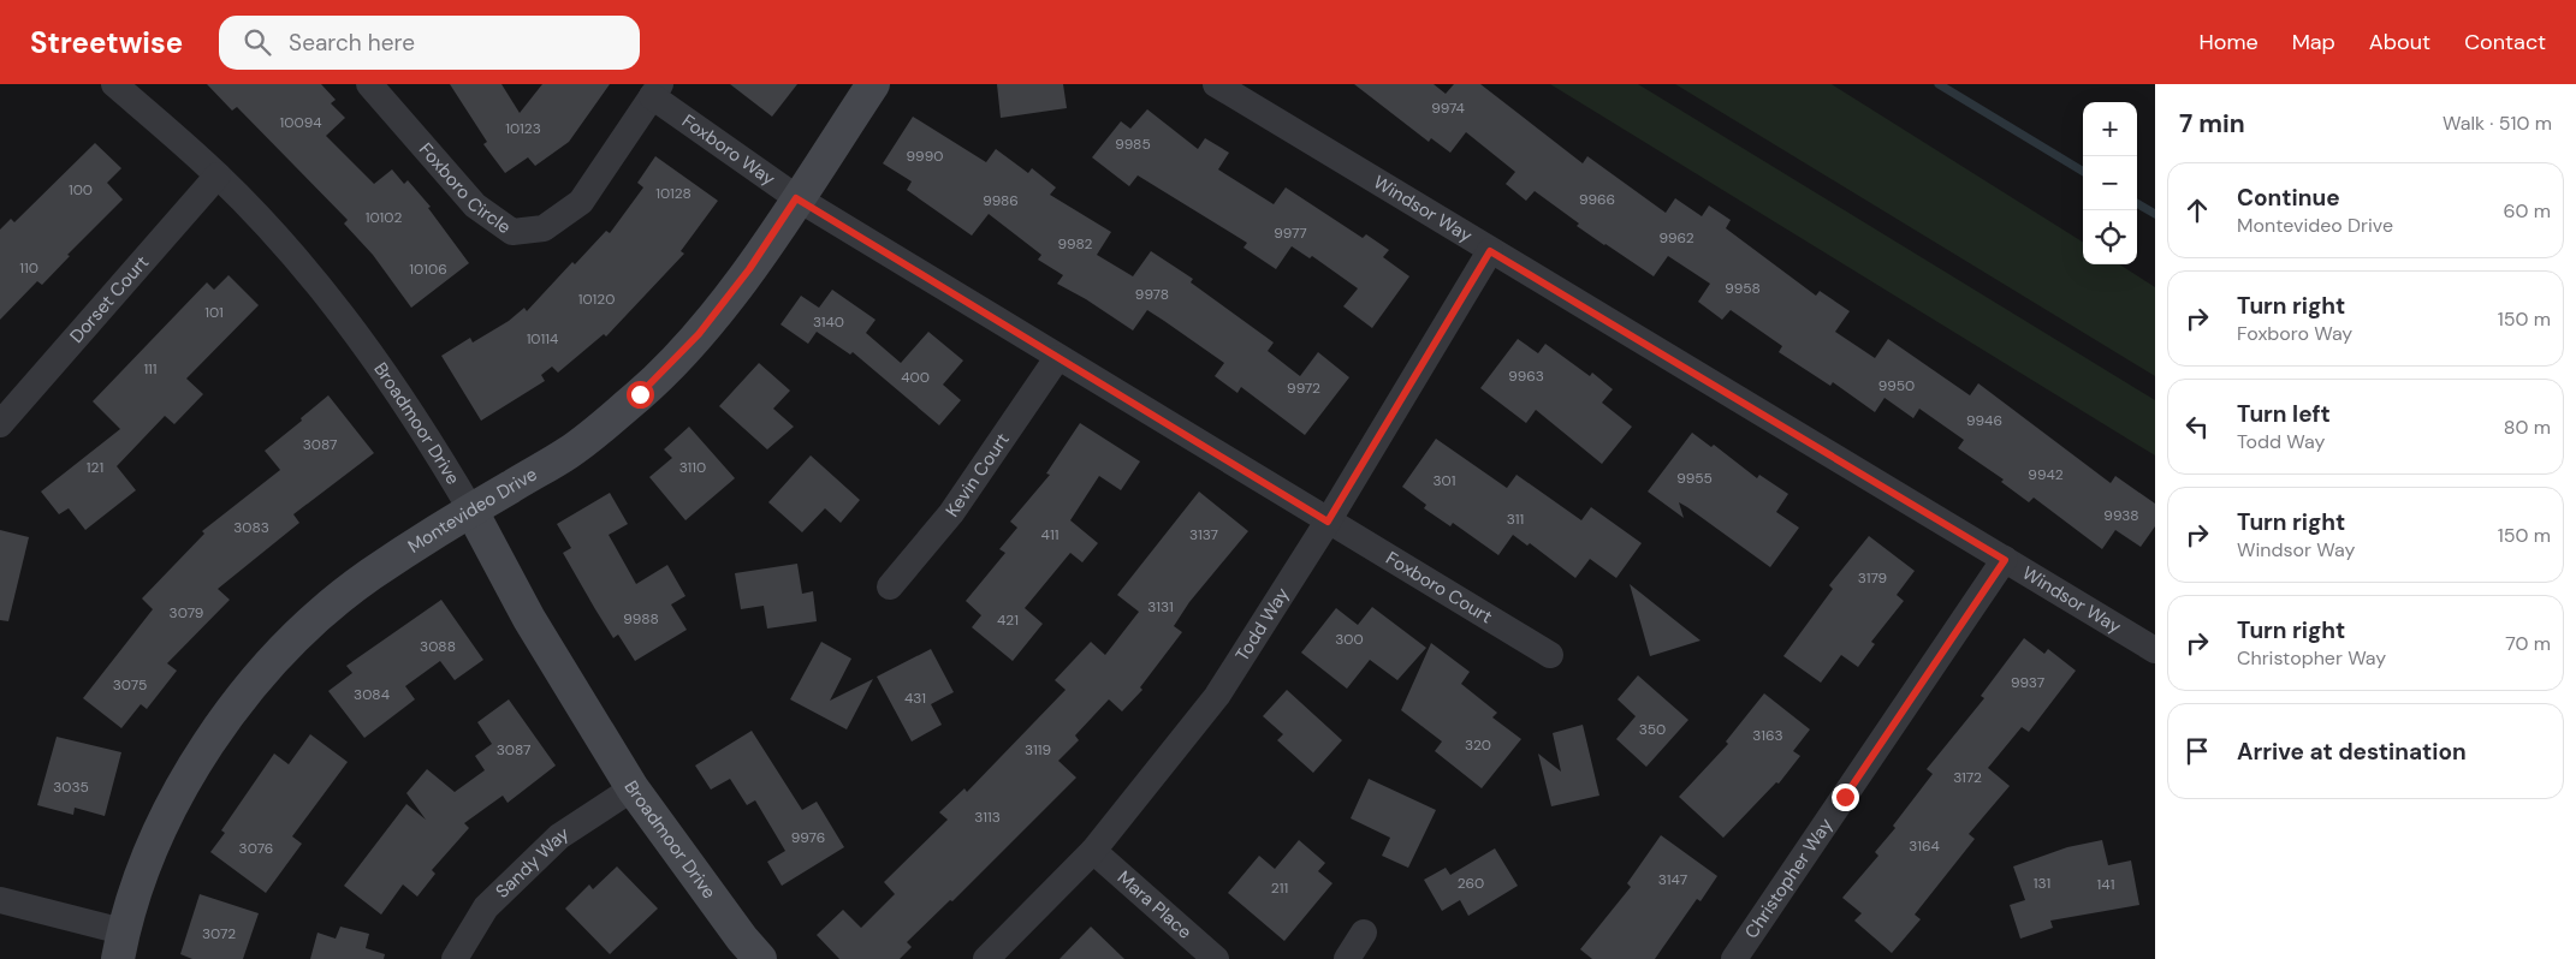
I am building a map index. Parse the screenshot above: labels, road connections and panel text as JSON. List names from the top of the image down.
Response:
{
  "streets": {
    "street": [
      "Foxboro Way",
      "Foxboro Circle",
      "Windsor Way",
      "Dorset Court",
      "Broadmoor Drive",
      "Kevin Court",
      "Montevideo Drive",
      "Foxboro Court",
      "Todd Way",
      "Sandy Way",
      "Christopher Way",
      "Mara Place"
    ]
  },
  "crossings": [
    ["Foxboro Way", "Foxboro Circle"],
    ["Foxboro Way", "Kevin Court"],
    ["Foxboro Way", "Montevideo Drive"],
    ["Foxboro Way", "Foxboro Court"],
    ["Foxboro Way", "Todd Way"],
    ["Windsor Way", "Todd Way"],
    ["Windsor Way", "Christopher Way"],
    ["Dorset Court", "Broadmoor Drive"],
    ["Broadmoor Drive", "Montevideo Drive"],
    ["Broadmoor Drive", "Sandy Way"],
    ["Foxboro Court", "Todd Way"],
    ["Todd Way", "Mara Place"]
  ],
  "house_numbers": [
    "9974",
    "10094",
    "10123",
    "9985",
    "9990",
    "100",
    "10128",
    "9966",
    "9986",
    "10102",
    "9977",
    "9962",
    "9982",
    "110",
    "10106",
    "9958",
    "9978",
    "10120",
    "101",
    "3140",
    "10114",
    "111",
    "9963",
    "400",
    "9950",
    "9972",
    "9946",
    "3087",
    "121",
    "3110",
    "9942",
    "9955",
    "301",
    "9938",
    "311",
    "3083",
    "411",
    "3137",
    "3179",
    "3131",
    "3079",
    "9988",
    "421",
    "300",
    "3088",
    "9937",
    "3075",
    "3084",
    "431",
    "350",
    "3163",
    "320",
    "3087",
    "3119",
    "3172",
    "3035",
    "3113",
    "9976",
    "3164",
    "3076",
    "3147",
    "260",
    "131",
    "141",
    "211",
    "3072"
  ],
  "page": {
    "header": "Streetwise",
    "search": "Search here",
    "nav": [
      "Home",
      "Map",
      "About",
      "Contact"
    ],
    "heading": ["7 min", "Walk · 510 m"],
    "map_buttons": ["+", "−"],
    "list": [
      ["Continue", "Montevideo Drive", "60 m"],
      ["Turn right", "Foxboro Way", "150 m"],
      ["Turn left", "Todd Way", "80 m"],
      ["Turn right", "Windsor Way", "150 m"],
      ["Turn right", "Christopher Way", "70 m"],
      "Arrive at destination"
    ]
  }
}
